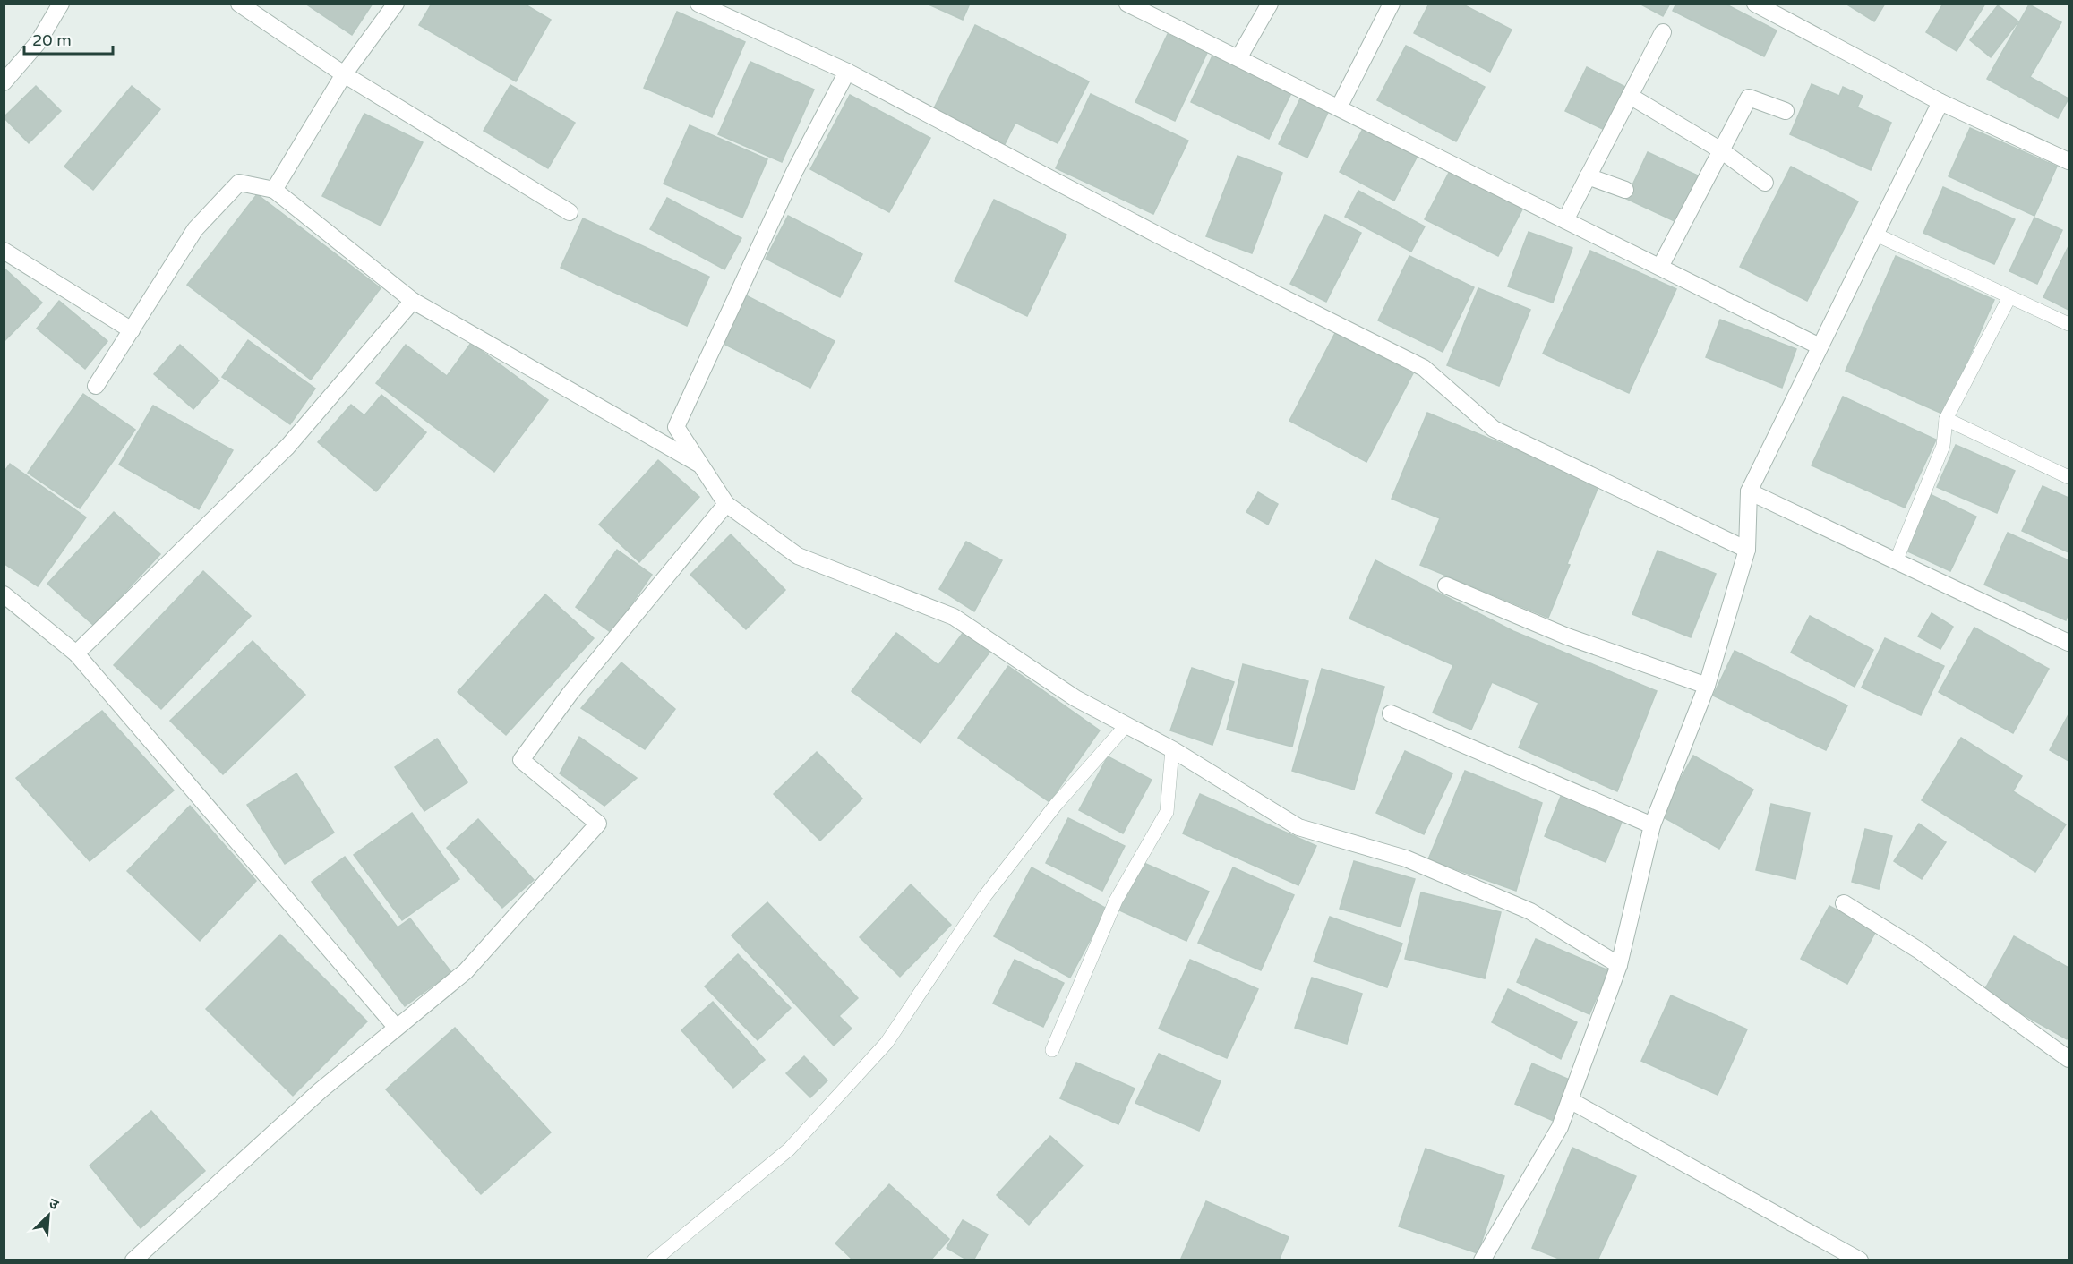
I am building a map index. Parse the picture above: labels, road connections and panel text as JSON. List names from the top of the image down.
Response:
{
  "scale_bar": "20 m",
  "north": "top right"
}
